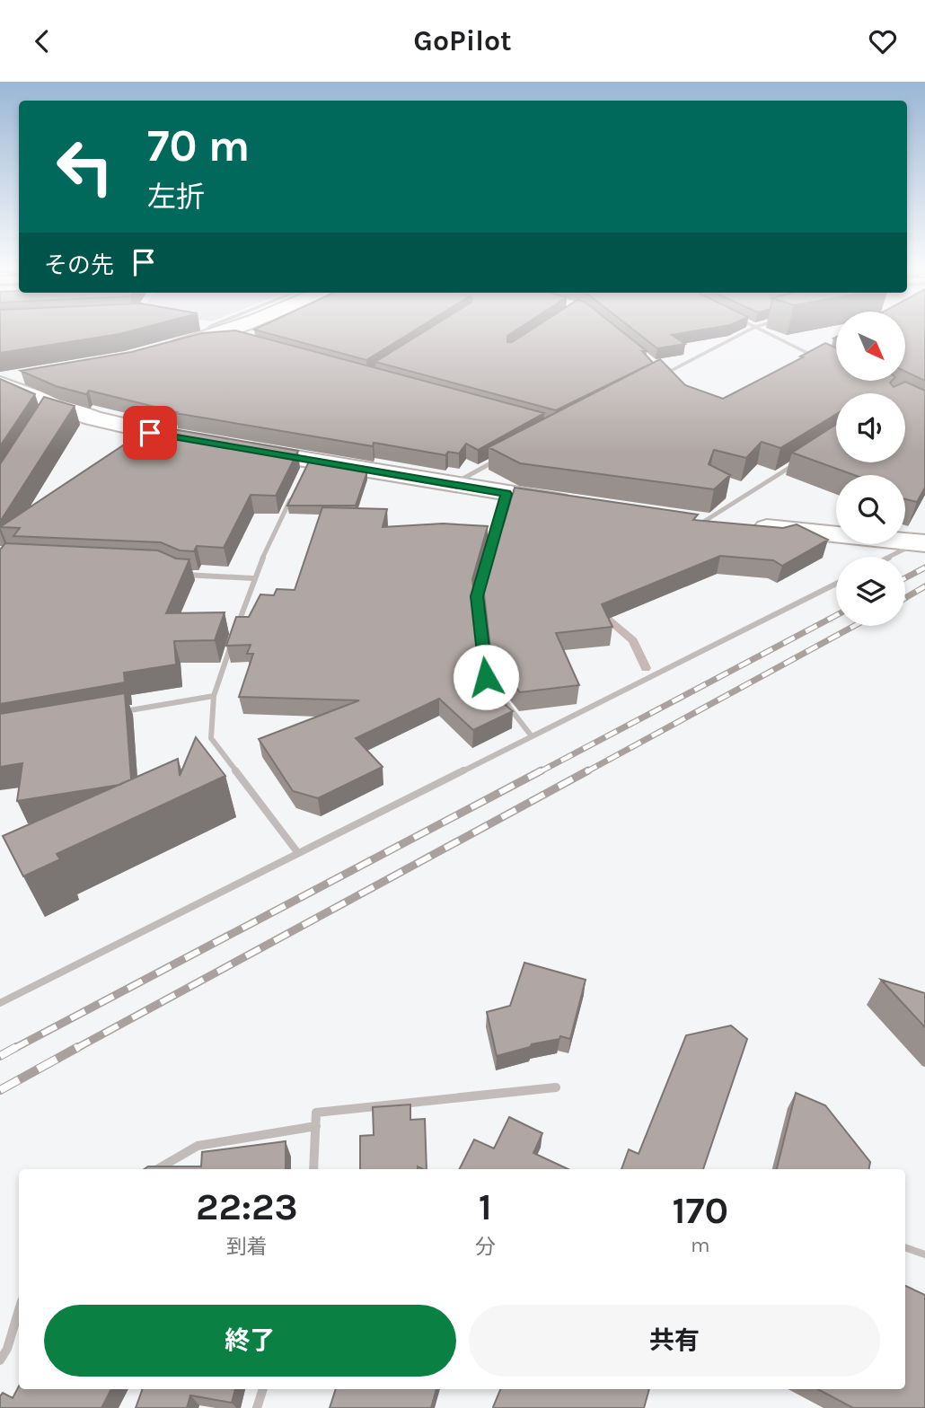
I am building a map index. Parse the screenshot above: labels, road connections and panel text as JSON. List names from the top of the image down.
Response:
{
  "north": "bottom right",
  "page": {
    "header": "GoPilot",
    "turn": ["70 m", "左折"],
    "then": "その先",
    "eta": [
      "22:23",
      "到着",
      "1",
      "分",
      "170",
      "m"
    ],
    "buttons": ["終了", "共有"]
  }
}
